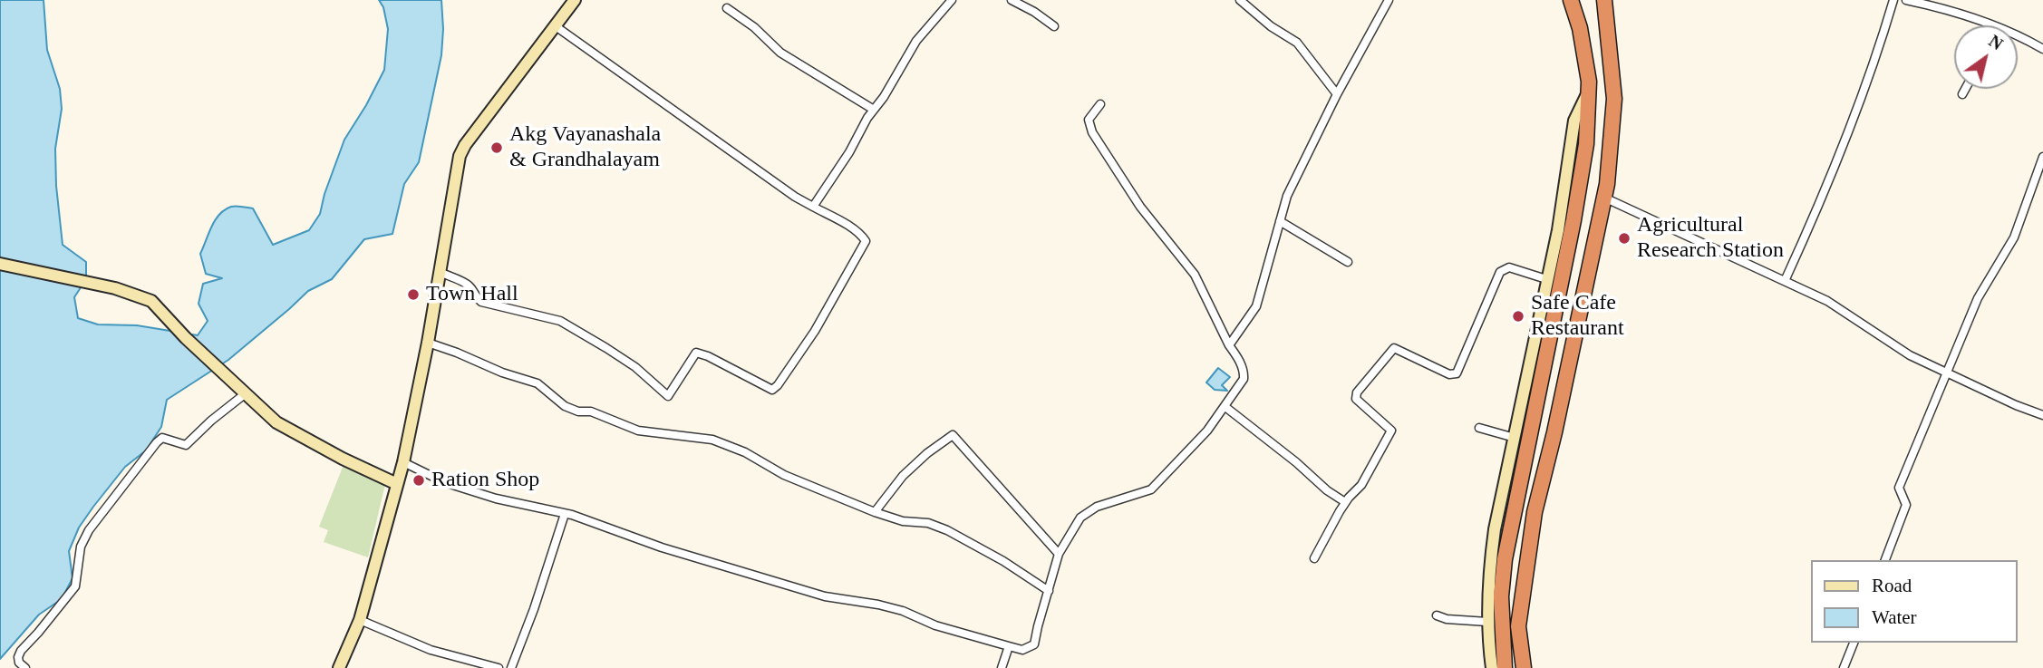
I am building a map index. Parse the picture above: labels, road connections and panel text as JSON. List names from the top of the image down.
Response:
{
  "places": [
    "Akg Vayanashala & Grandhalayam",
    "Agricultural Research Station",
    "Town Hall",
    "Safe Cafe Restaurant",
    "Ration Shop"
  ],
  "legend": ["Road", "Water"],
  "north": "top right"
}
